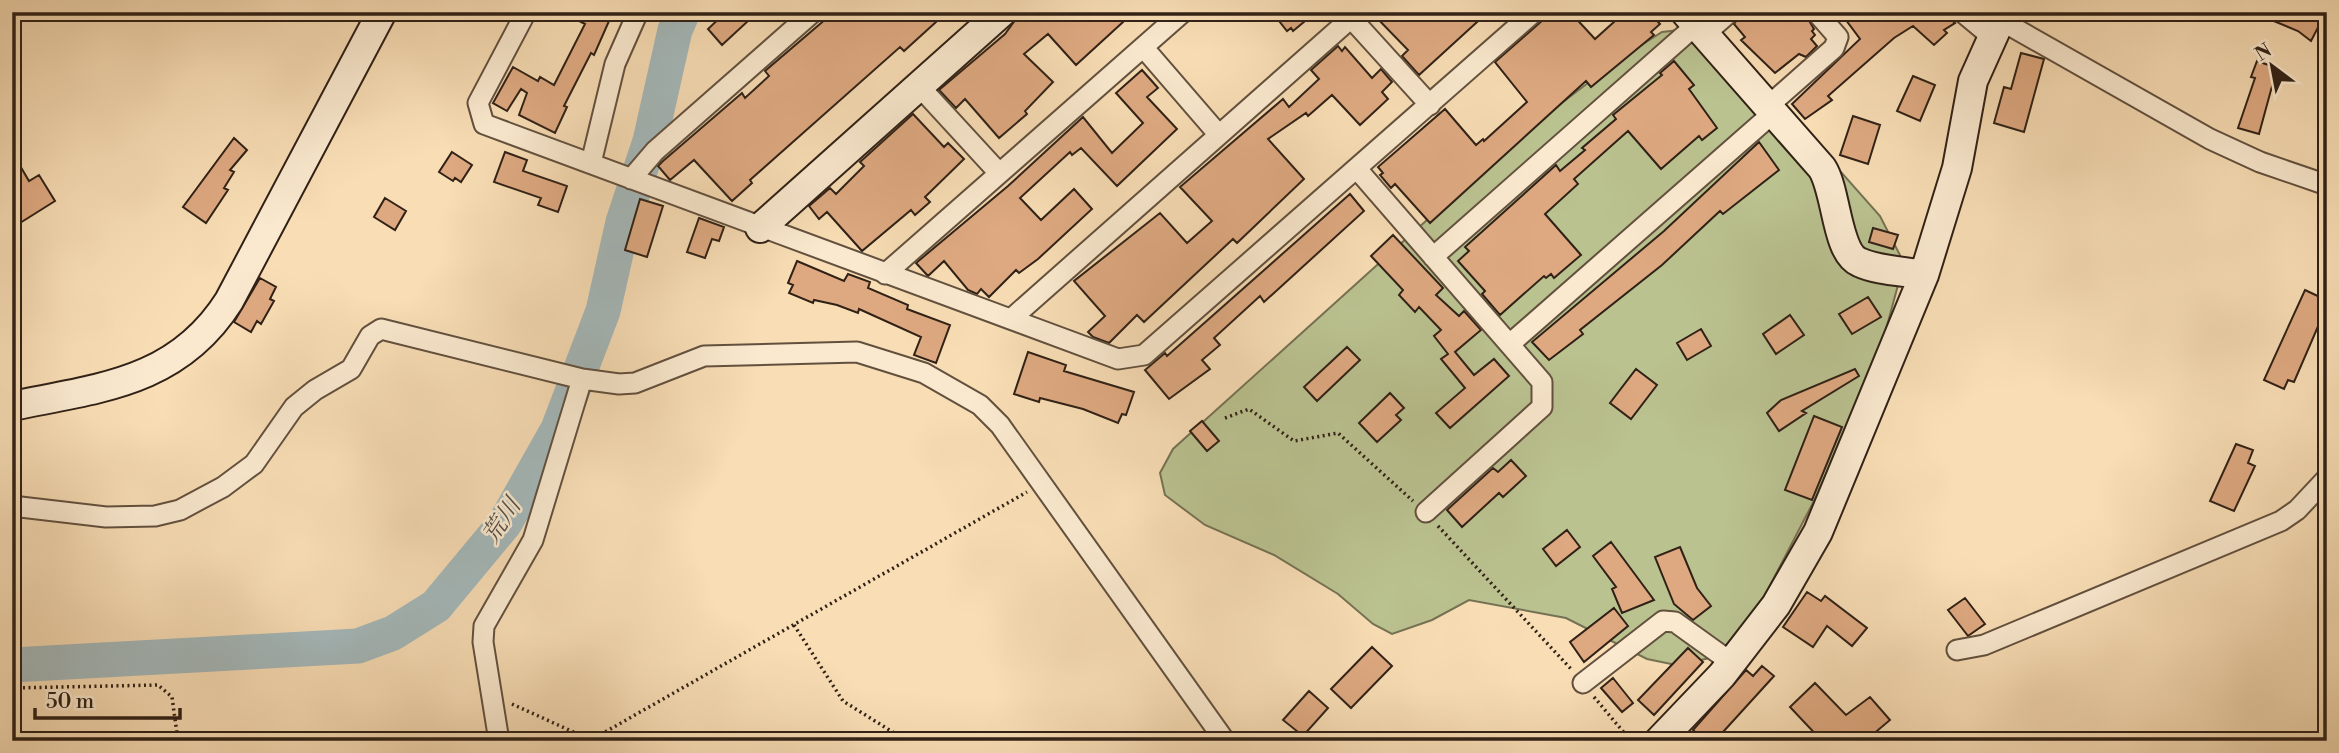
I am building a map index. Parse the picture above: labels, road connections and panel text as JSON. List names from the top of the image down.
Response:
{
  "water": ["荒川"],
  "scale_bar": "50 m",
  "north": "top left"
}
